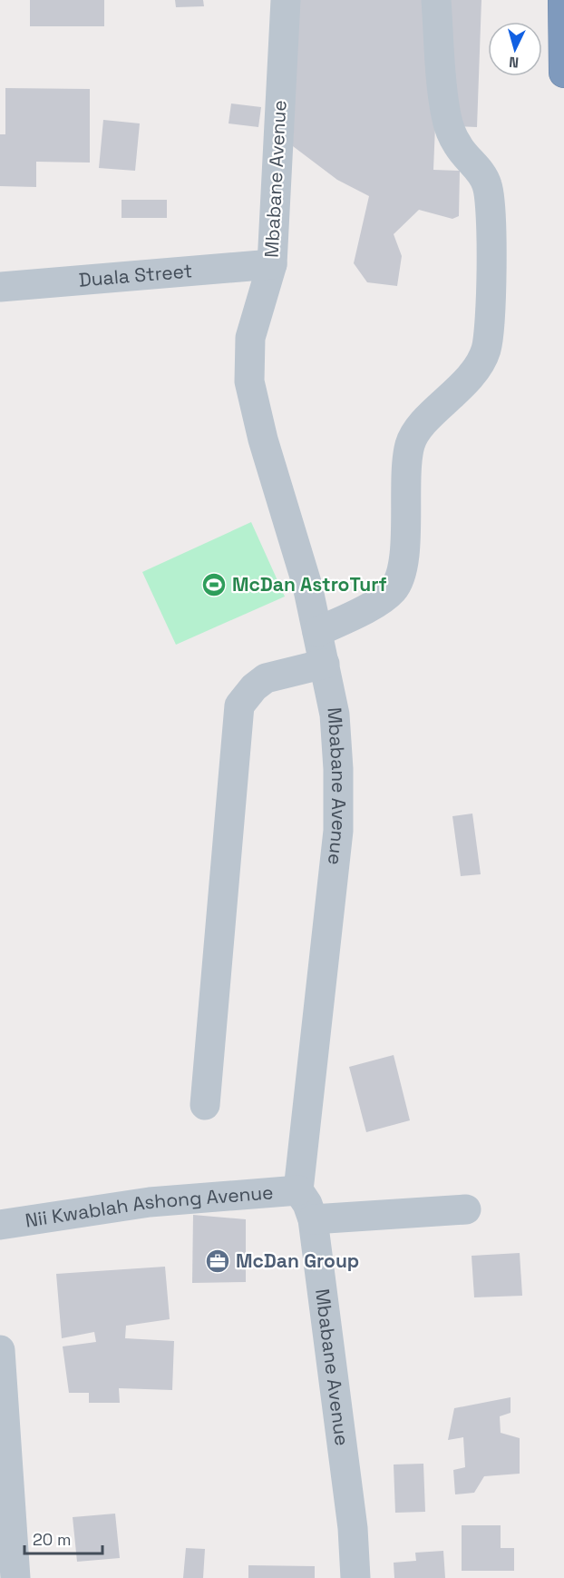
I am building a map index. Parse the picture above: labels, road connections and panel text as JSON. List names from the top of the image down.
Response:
{
  "streets": {
    "street": ["Mbabane Avenue", "Duala Street", "Nii Kwablah Ashong Avenue"]
  },
  "crossings": [
    ["Mbabane Avenue", "Duala Street"],
    ["Mbabane Avenue", "Nii Kwablah Ashong Avenue"]
  ],
  "places": {
    "sports": ["McDan AstroTurf"],
    "office": ["McDan Group"]
  },
  "scale_bar": "20 m",
  "north": "bottom"
}
